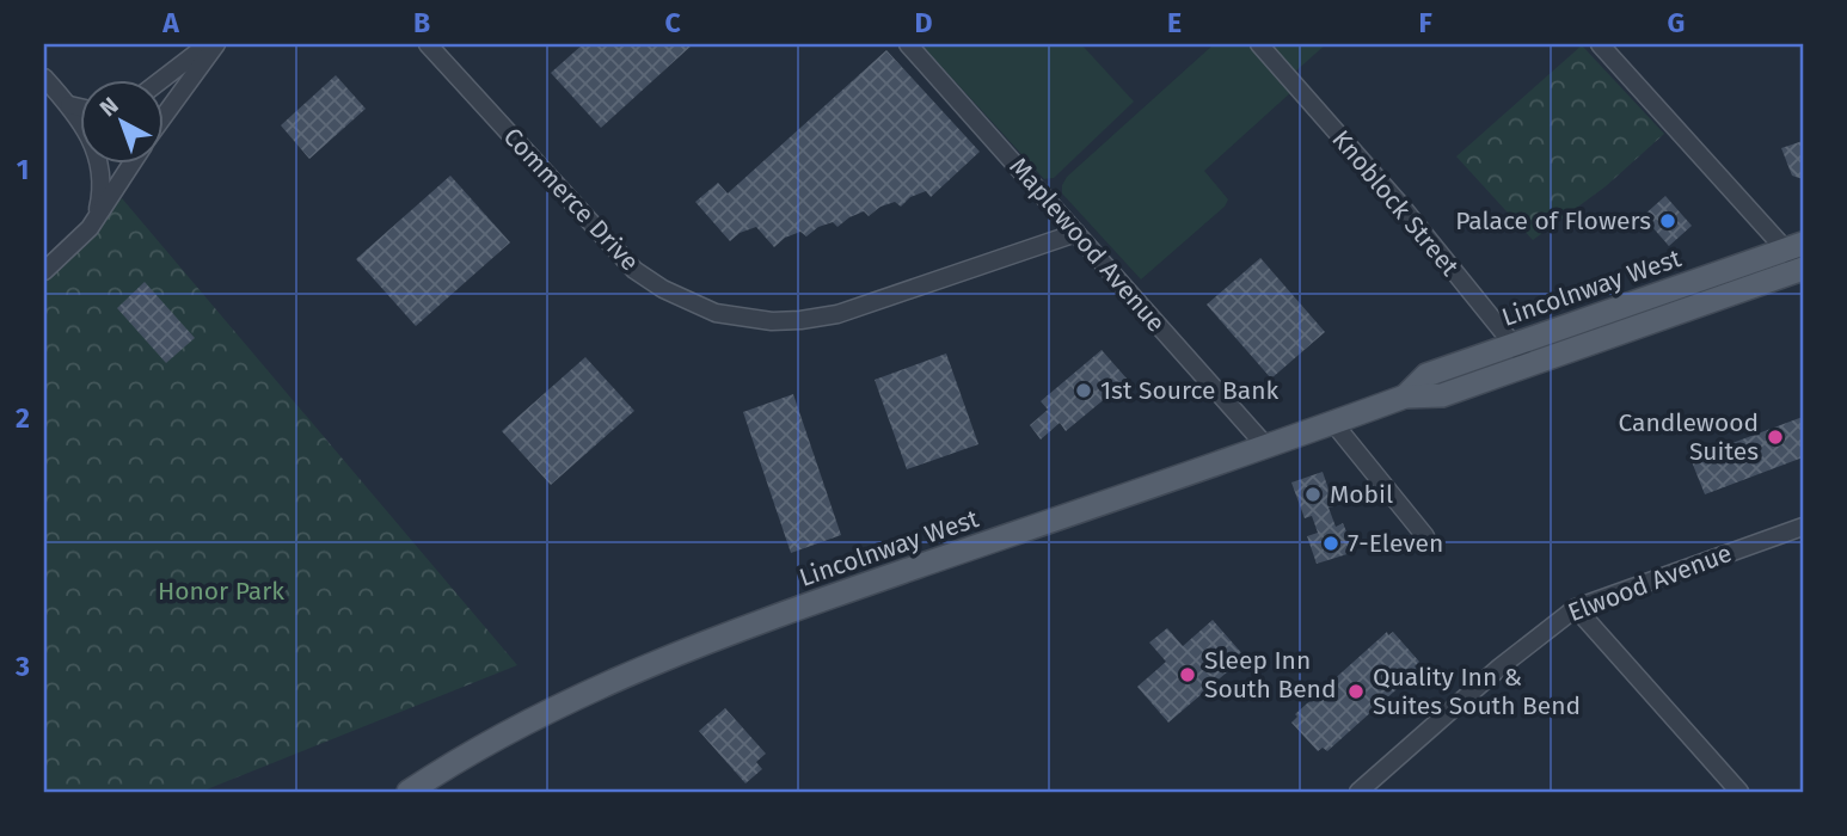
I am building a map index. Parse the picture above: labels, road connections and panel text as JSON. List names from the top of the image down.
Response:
{
  "streets": {
    "main road": ["Lincolnway West"],
    "street": [
      "Commerce Drive",
      "Knoblock Street",
      "Maplewood Avenue",
      "Elwood Avenue"
    ]
  },
  "crossings": [
    ["Commerce Drive", "Maplewood Avenue"],
    ["Knoblock Street", "Lincolnway West"],
    ["Maplewood Avenue", "Lincolnway West"]
  ],
  "parks": ["Honor Park"],
  "places": [
    "Palace of Flowers",
    "1st Source Bank",
    "Candlewood Suites",
    "Mobil",
    "7-Eleven",
    "Sleep Inn South Bend",
    "Quality Inn & Suites South Bend"
  ],
  "north": "top left",
  "grid": {
    "columns": [
      "A",
      "B",
      "C",
      "D",
      "E",
      "F",
      "G"
    ],
    "rows": ["1", "2", "3"]
  }
}
